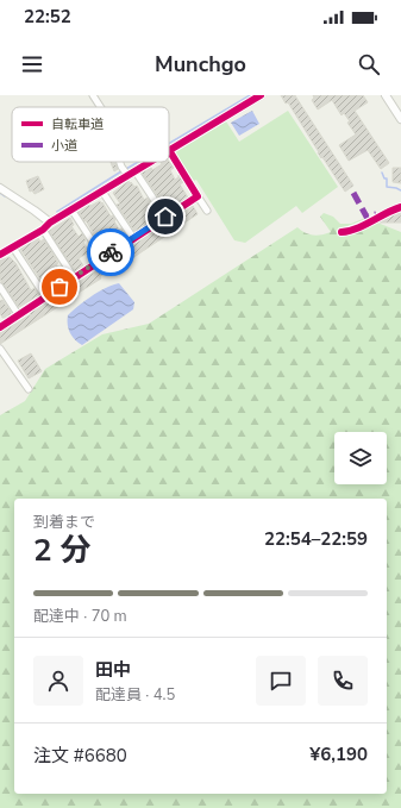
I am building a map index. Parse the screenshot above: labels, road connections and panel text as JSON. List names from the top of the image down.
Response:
{
  "legend": ["自転車道", "小道"],
  "page": {
    "status": "22:52",
    "header": "Munchgo",
    "heading": ["2 分", "到着まで", "22:54–22:59"],
    "panel": [
      "田中",
      "配達員 · 4.5",
      "注文 #6680",
      "¥6,190"
    ],
    "bar": "配達中 · 70 m"
  }
}
